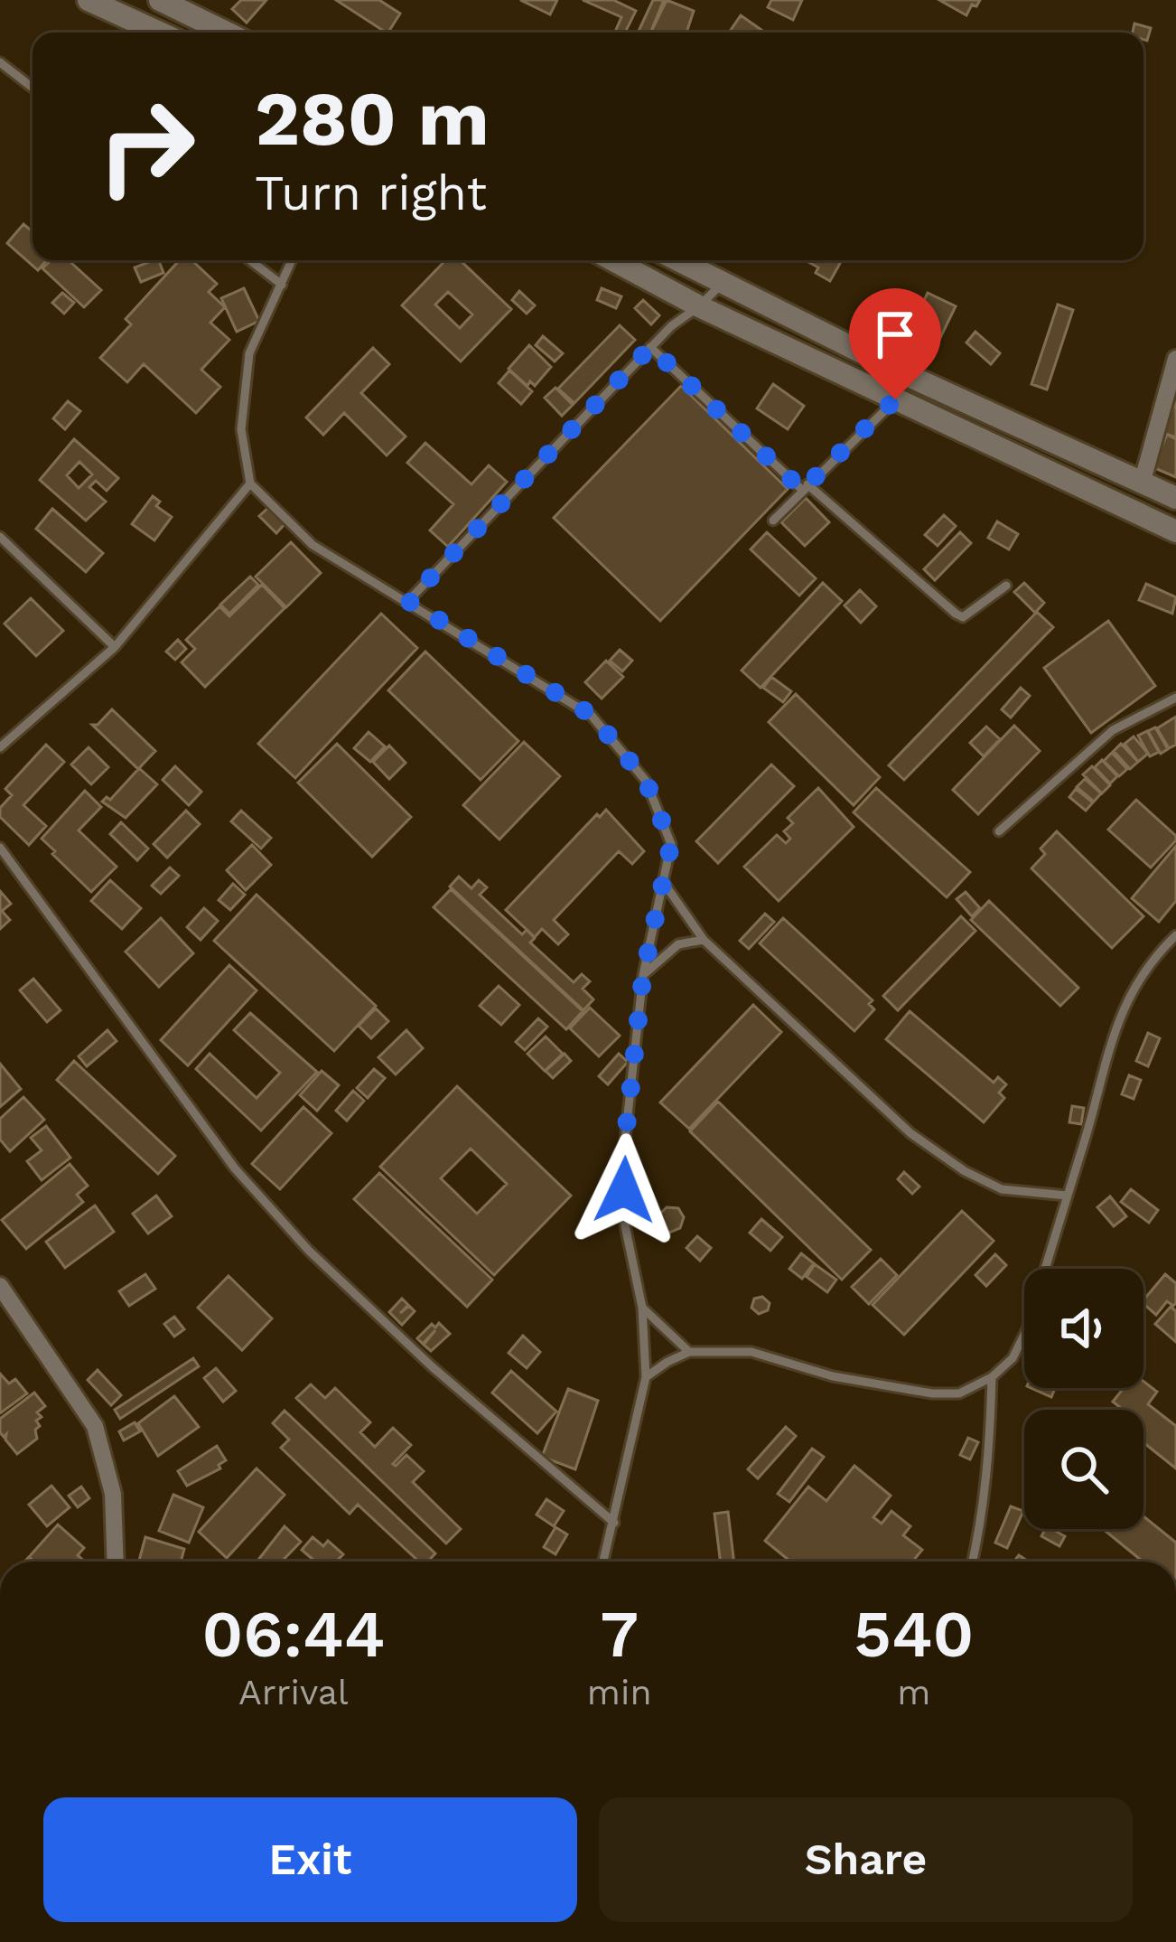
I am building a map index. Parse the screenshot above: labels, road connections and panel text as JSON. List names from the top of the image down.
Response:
{
  "page": {
    "turn": ["280 m", "Turn right"],
    "eta": [
      "06:44",
      "Arrival",
      "7",
      "min",
      "540",
      "m"
    ],
    "buttons": ["Exit", "Share"]
  }
}
